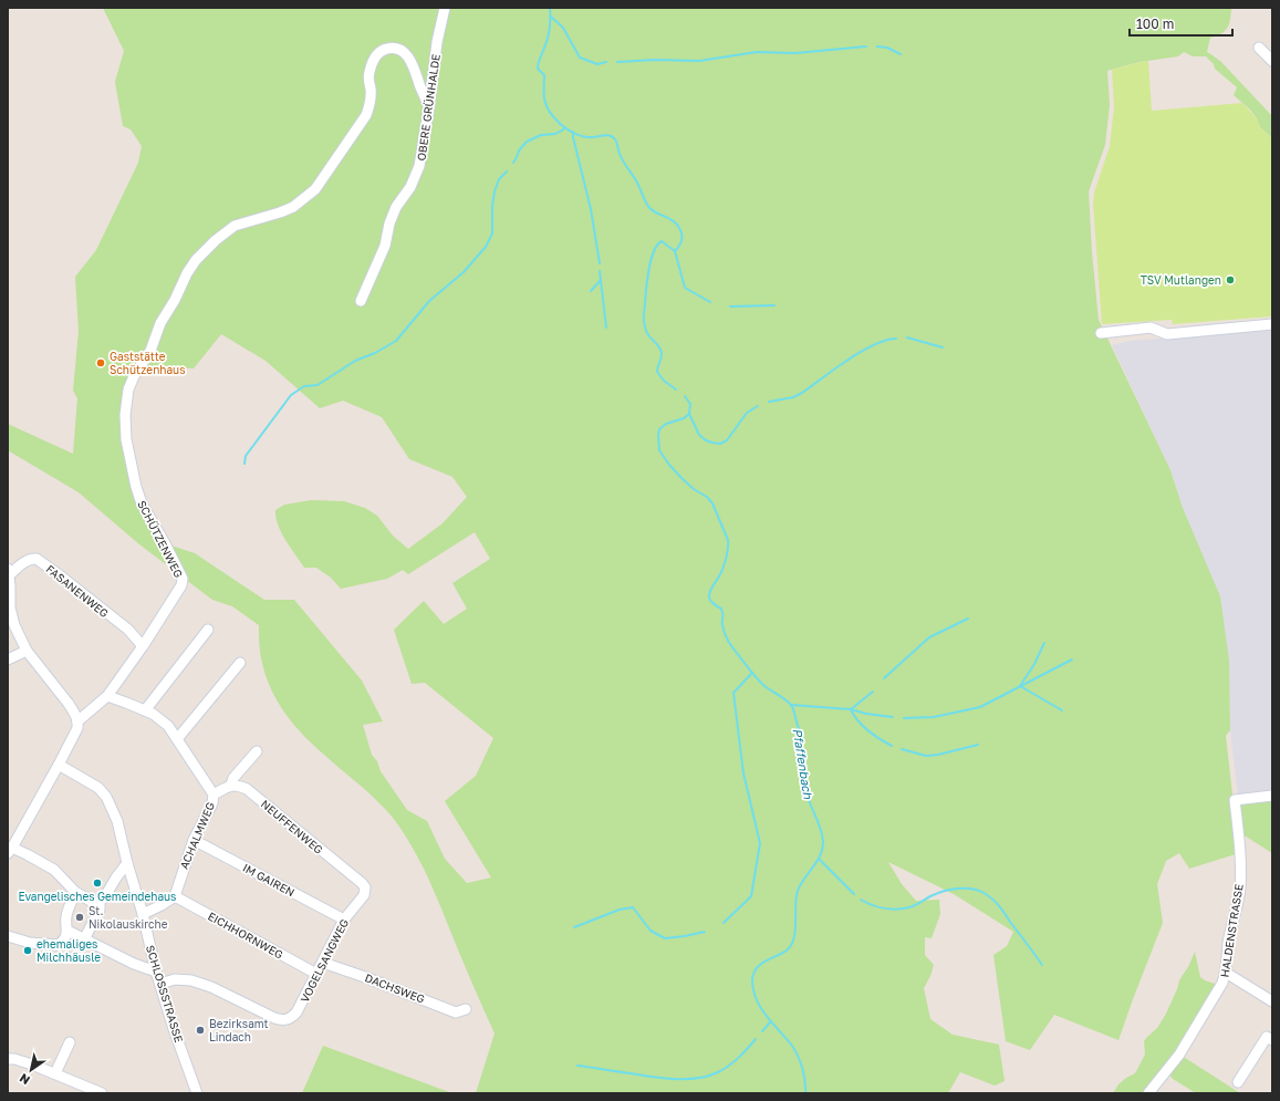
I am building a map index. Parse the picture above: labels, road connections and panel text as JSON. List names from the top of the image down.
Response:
{
  "streets": {
    "street": [
      "OBERE GRÜNHALDE",
      "SCHÜTZENWEG",
      "FASANENWEG",
      "NEUFFENWEG",
      "ACHALMWEG",
      "IM GAIREN",
      "HALDENSTRASSE",
      "EICHHORNWEG",
      "VOGELSANGWEG",
      "DACHSWEG",
      "SCHLOSSSTRASSE"
    ]
  },
  "crossings": [
    ["OBERE GRÜNHALDE", "SCHÜTZENWEG"],
    ["SCHÜTZENWEG", "FASANENWEG"],
    ["SCHÜTZENWEG", "ACHALMWEG"],
    ["NEUFFENWEG", "VOGELSANGWEG"],
    ["ACHALMWEG", "IM GAIREN"],
    ["ACHALMWEG", "EICHHORNWEG"],
    ["IM GAIREN", "VOGELSANGWEG"],
    ["EICHHORNWEG", "VOGELSANGWEG"],
    ["VOGELSANGWEG", "DACHSWEG"],
    ["VOGELSANGWEG", "SCHLOSSSTRASSE"]
  ],
  "water": ["Pfaffenbach"],
  "places": [
    "TSV Mutlangen",
    "Gaststätte Schützenhaus",
    "Evangelisches Gemeindehaus",
    "St. Nikolauskirche",
    "ehemaliges Milchhäusle",
    "Bezirksamt Lindach"
  ],
  "scale_bar": "100 m",
  "north": "bottom left"
}
